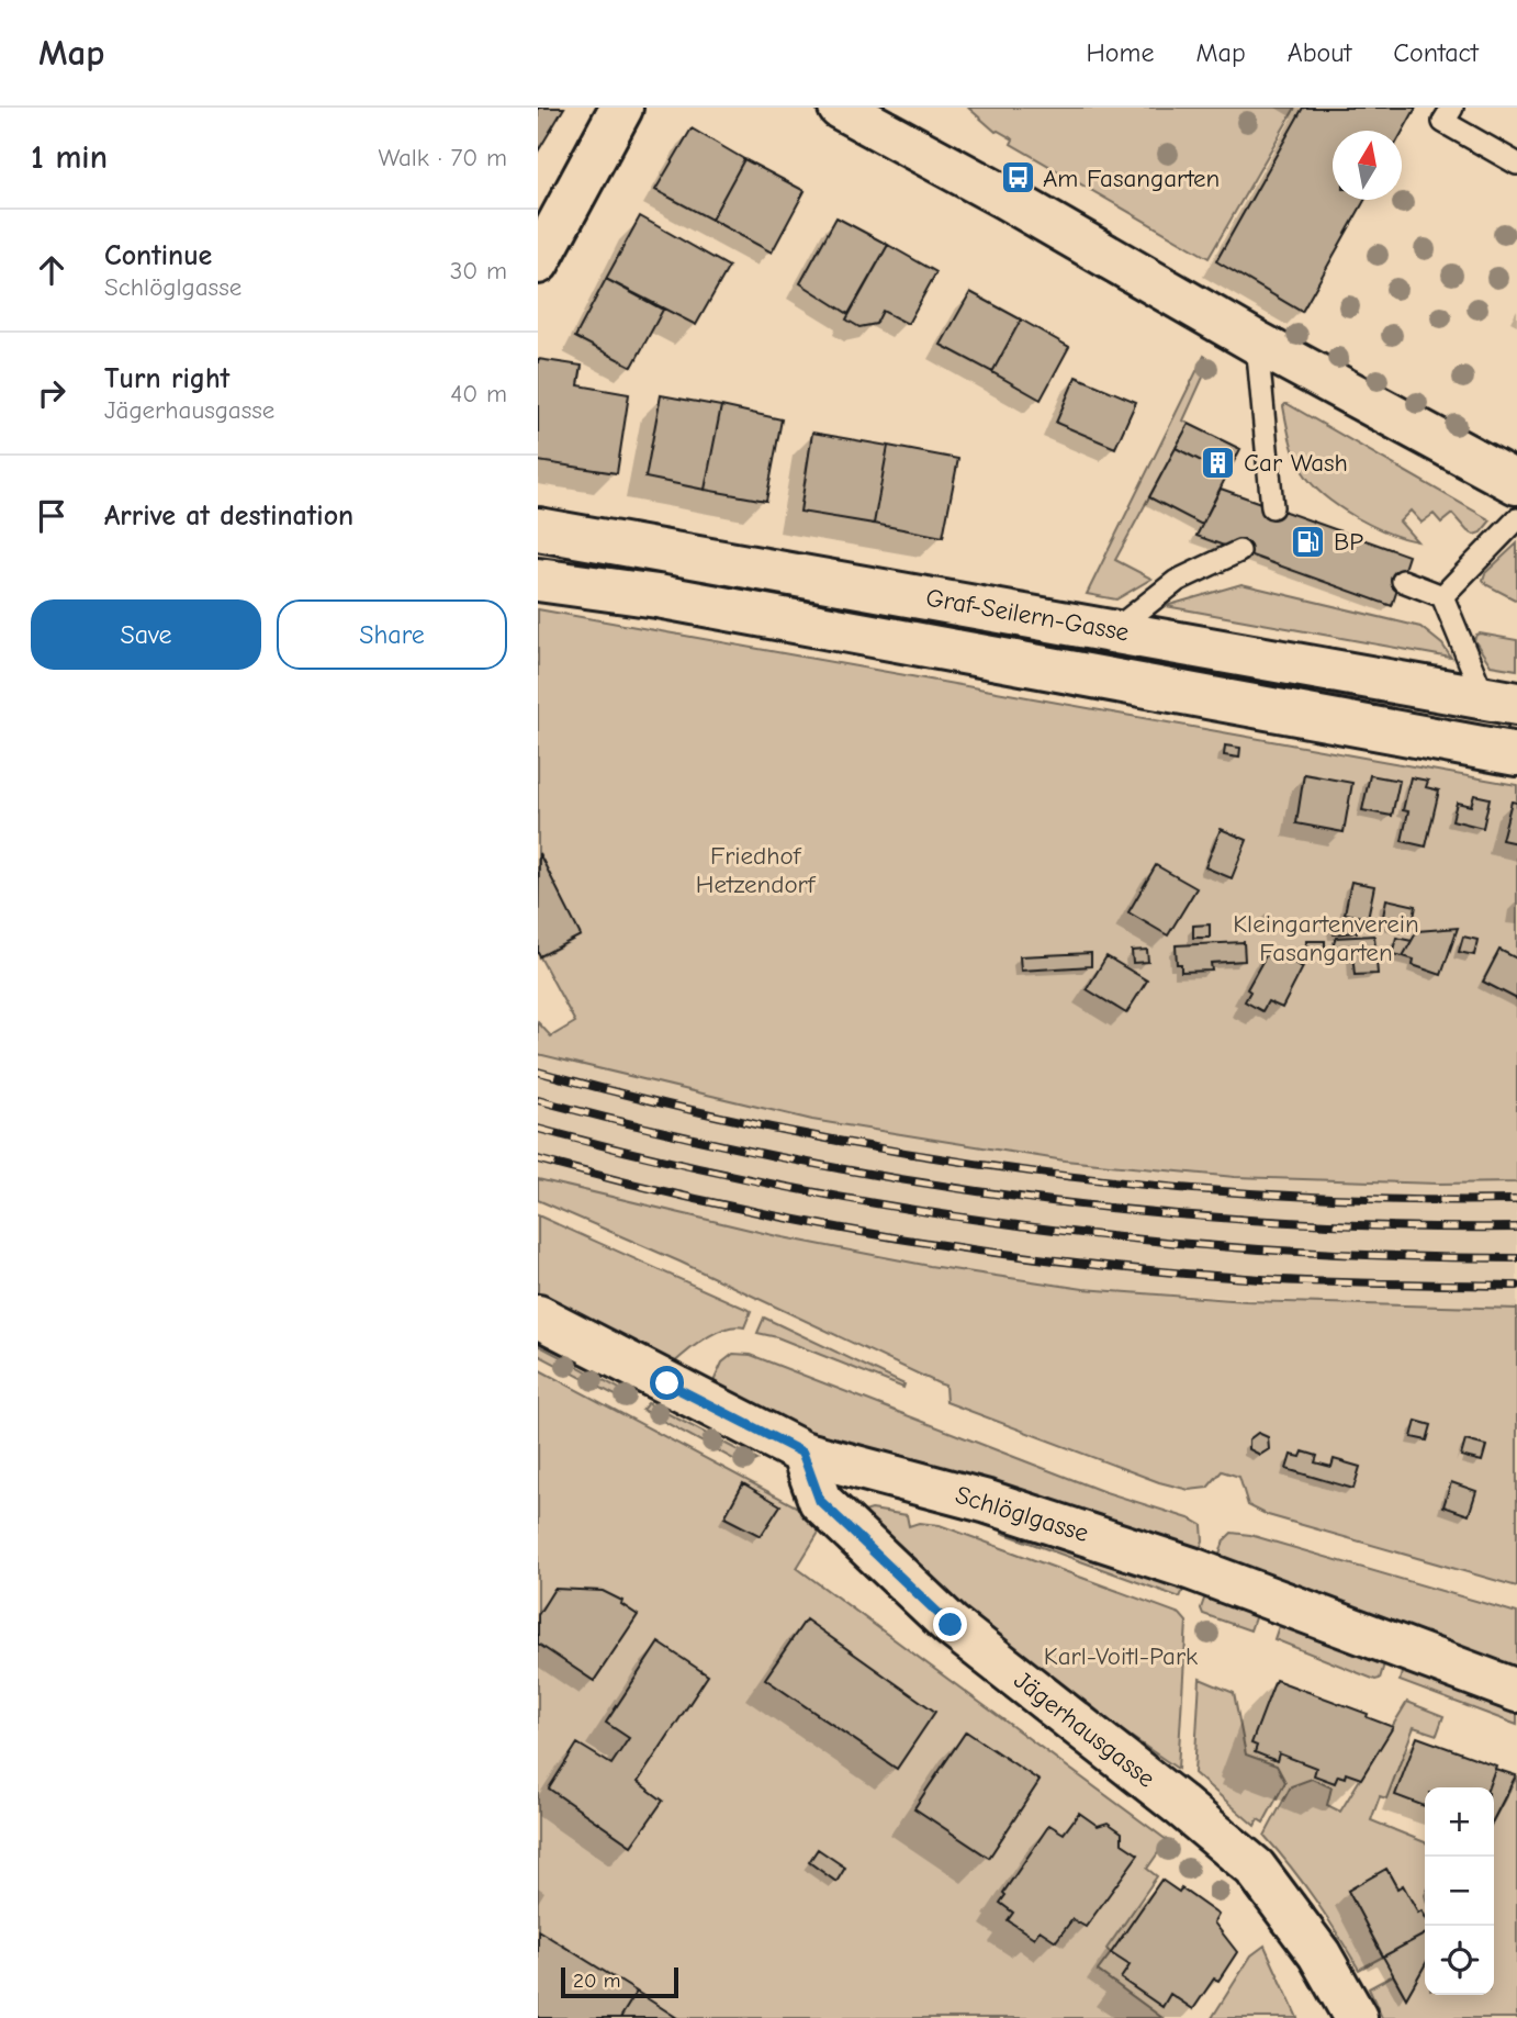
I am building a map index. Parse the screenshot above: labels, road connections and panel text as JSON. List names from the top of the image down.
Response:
{
  "streets": {
    "street": ["Graf-Seilern-Gasse", "Schlöglgasse", "Jägerhausgasse"]
  },
  "crossings": [
    ["Schlöglgasse", "Jägerhausgasse"]
  ],
  "parks": ["Friedhof Hetzendorf", "Kleingartenverein Fasangarten", "Karl-Voitl-Park"],
  "places": {
    "bus stop": ["Am Fasangarten"],
    "building": ["Car Wash"],
    "fuel station": ["BP"]
  },
  "scale_bar": "20 m",
  "north": "top",
  "page": {
    "header": "Map",
    "nav": [
      "Home",
      "Map",
      "About",
      "Contact"
    ],
    "heading": ["1 min", "Walk · 70 m"],
    "list": [
      ["Continue", "Schlöglgasse", "30 m"],
      ["Turn right", "Jägerhausgasse", "40 m"],
      "Arrive at destination"
    ],
    "buttons": ["Save", "Share"],
    "map_buttons": ["+", "−"],
    "scale": "20 m"
  }
}
